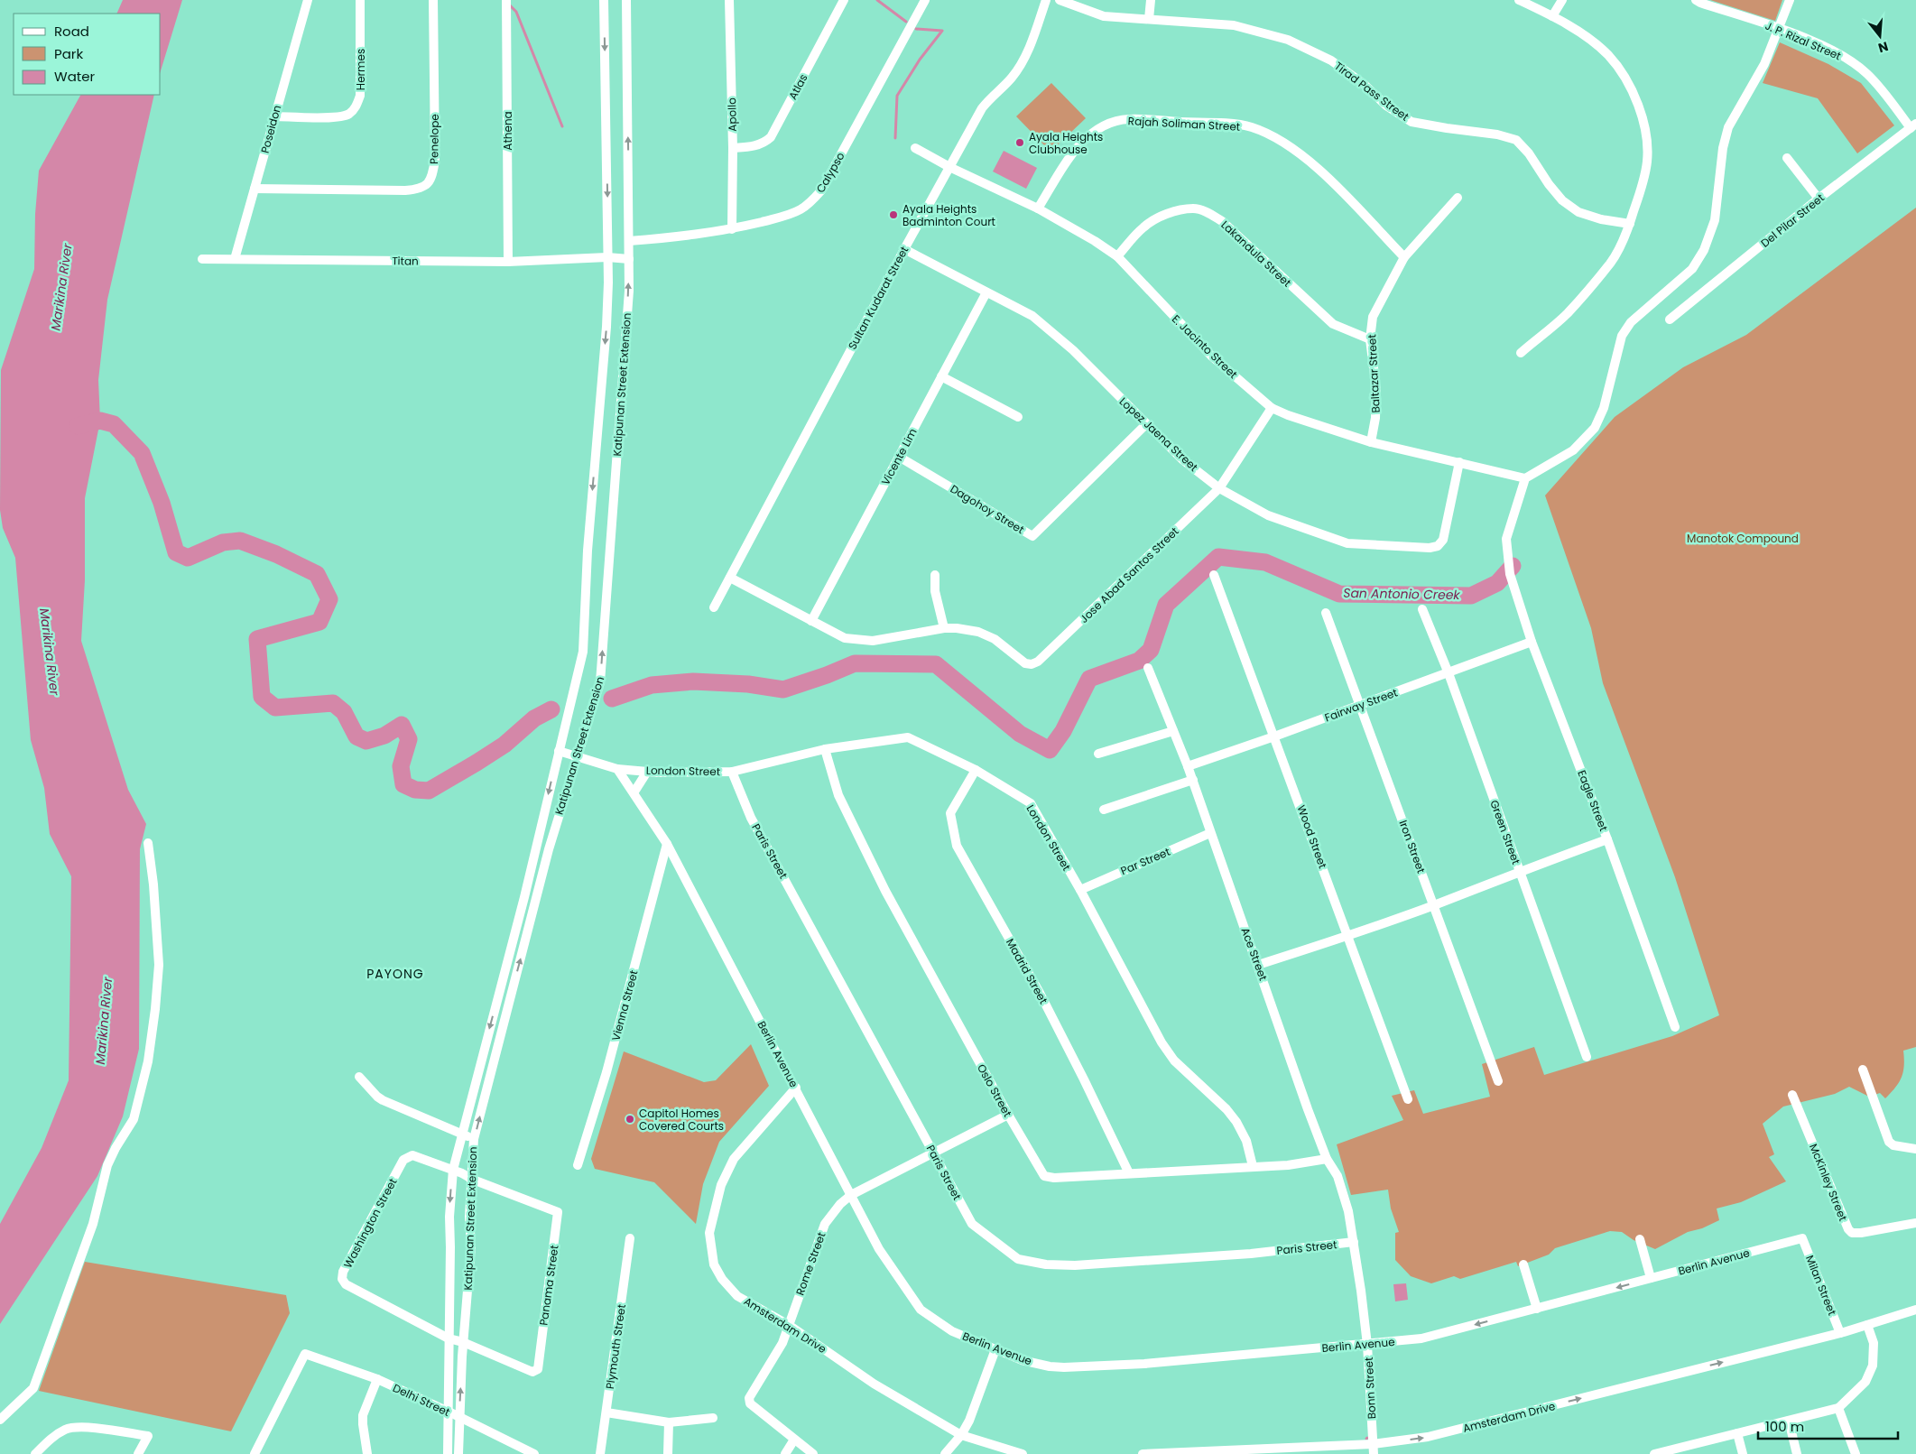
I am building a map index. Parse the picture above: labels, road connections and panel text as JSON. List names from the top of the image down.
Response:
{
  "streets": {
    "street": [
      "J. P. Rizal Street",
      "Hermes",
      "Atlas",
      "Tirad Pass Street",
      "Apollo",
      "Rajah Soliman Street",
      "Poseidon",
      "Athena",
      "Penelope",
      "Calypso",
      "Del Pilar Street",
      "Lakandula Street",
      "Titan",
      "Sultan Kudarat Street",
      "E. Jacinto Street",
      "Baltazar Street",
      "Katipunan Street Extension",
      "Lopez Jaena Street",
      "Vicente Lim",
      "Dagohoy Street",
      "Jose Abad Santos Street",
      "Fairway Street",
      "London Street",
      "Eagle Street",
      "Green Street",
      "Wood Street",
      "Iron Street",
      "Paris Street",
      "Par Street",
      "Ace Street",
      "Madrid Street",
      "Vienna Street",
      "Berlin Avenue",
      "Oslo Street",
      "McKinley Street",
      "Washington Street",
      "Rome Street",
      "Panama Street",
      "Milan Street",
      "Amsterdam Drive",
      "Plymouth Street",
      "Bonn Street",
      "Delhi Street"
    ]
  },
  "crossings": [
    ["J. P. Rizal Street", "Del Pilar Street"],
    ["Hermes", "Poseidon"],
    ["Atlas", "Apollo"],
    ["Apollo", "Calypso"],
    ["Rajah Soliman Street", "E. Jacinto Street"],
    ["Rajah Soliman Street", "Baltazar Street"],
    ["Poseidon", "Penelope"],
    ["Poseidon", "Titan"],
    ["Athena", "Titan"],
    ["Calypso", "Katipunan Street Extension"],
    ["Lakandula Street", "E. Jacinto Street"],
    ["Lakandula Street", "Baltazar Street"],
    ["Titan", "Katipunan Street Extension"],
    ["Sultan Kudarat Street", "E. Jacinto Street"],
    ["Sultan Kudarat Street", "Lopez Jaena Street"],
    ["E. Jacinto Street", "Baltazar Street"],
    ["E. Jacinto Street", "Lopez Jaena Street"],
    ["E. Jacinto Street", "Jose Abad Santos Street"],
    ["E. Jacinto Street", "Eagle Street"],
    ["Katipunan Street Extension", "Washington Street"],
    ["Katipunan Street Extension", "Panama Street"],
    ["Katipunan Street Extension", "Delhi Street"],
    ["Lopez Jaena Street", "Vicente Lim"],
    ["Lopez Jaena Street", "Dagohoy Street"],
    ["Lopez Jaena Street", "Jose Abad Santos Street"],
    ["Vicente Lim", "Dagohoy Street"],
    ["Fairway Street", "Eagle Street"],
    ["Fairway Street", "Green Street"],
    ["Fairway Street", "Wood Street"],
    ["Fairway Street", "Iron Street"],
    ["Fairway Street", "Ace Street"],
    ["London Street", "Paris Street"],
    ["London Street", "Par Street"],
    ["London Street", "Madrid Street"],
    ["London Street", "Berlin Avenue"],
    ["London Street", "Oslo Street"],
    ["Paris Street", "Ace Street"],
    ["Paris Street", "Rome Street"],
    ["Paris Street", "Bonn Street"],
    ["Par Street", "Ace Street"],
    ["Ace Street", "Oslo Street"],
    ["Ace Street", "Bonn Street"],
    ["Madrid Street", "Oslo Street"],
    ["Vienna Street", "Berlin Avenue"],
    ["Berlin Avenue", "Rome Street"],
    ["Berlin Avenue", "Milan Street"],
    ["Berlin Avenue", "Amsterdam Drive"],
    ["Berlin Avenue", "Bonn Street"],
    ["Oslo Street", "Rome Street"],
    ["Washington Street", "Panama Street"],
    ["Rome Street", "Amsterdam Drive"],
    ["Milan Street", "Amsterdam Drive"],
    ["Amsterdam Drive", "Bonn Street"]
  ],
  "districts": ["PAYONG"],
  "water": ["Marikina River", "San Antonio Creek"],
  "parks": ["Manotok Compound"],
  "places": ["Ayala Heights Clubhouse", "Ayala Heights Badminton Court", "Capitol Homes Covered Courts"],
  "legend": ["Road", "Park", "Water"],
  "scale_bar": "100 m",
  "north": "bottom"
}
